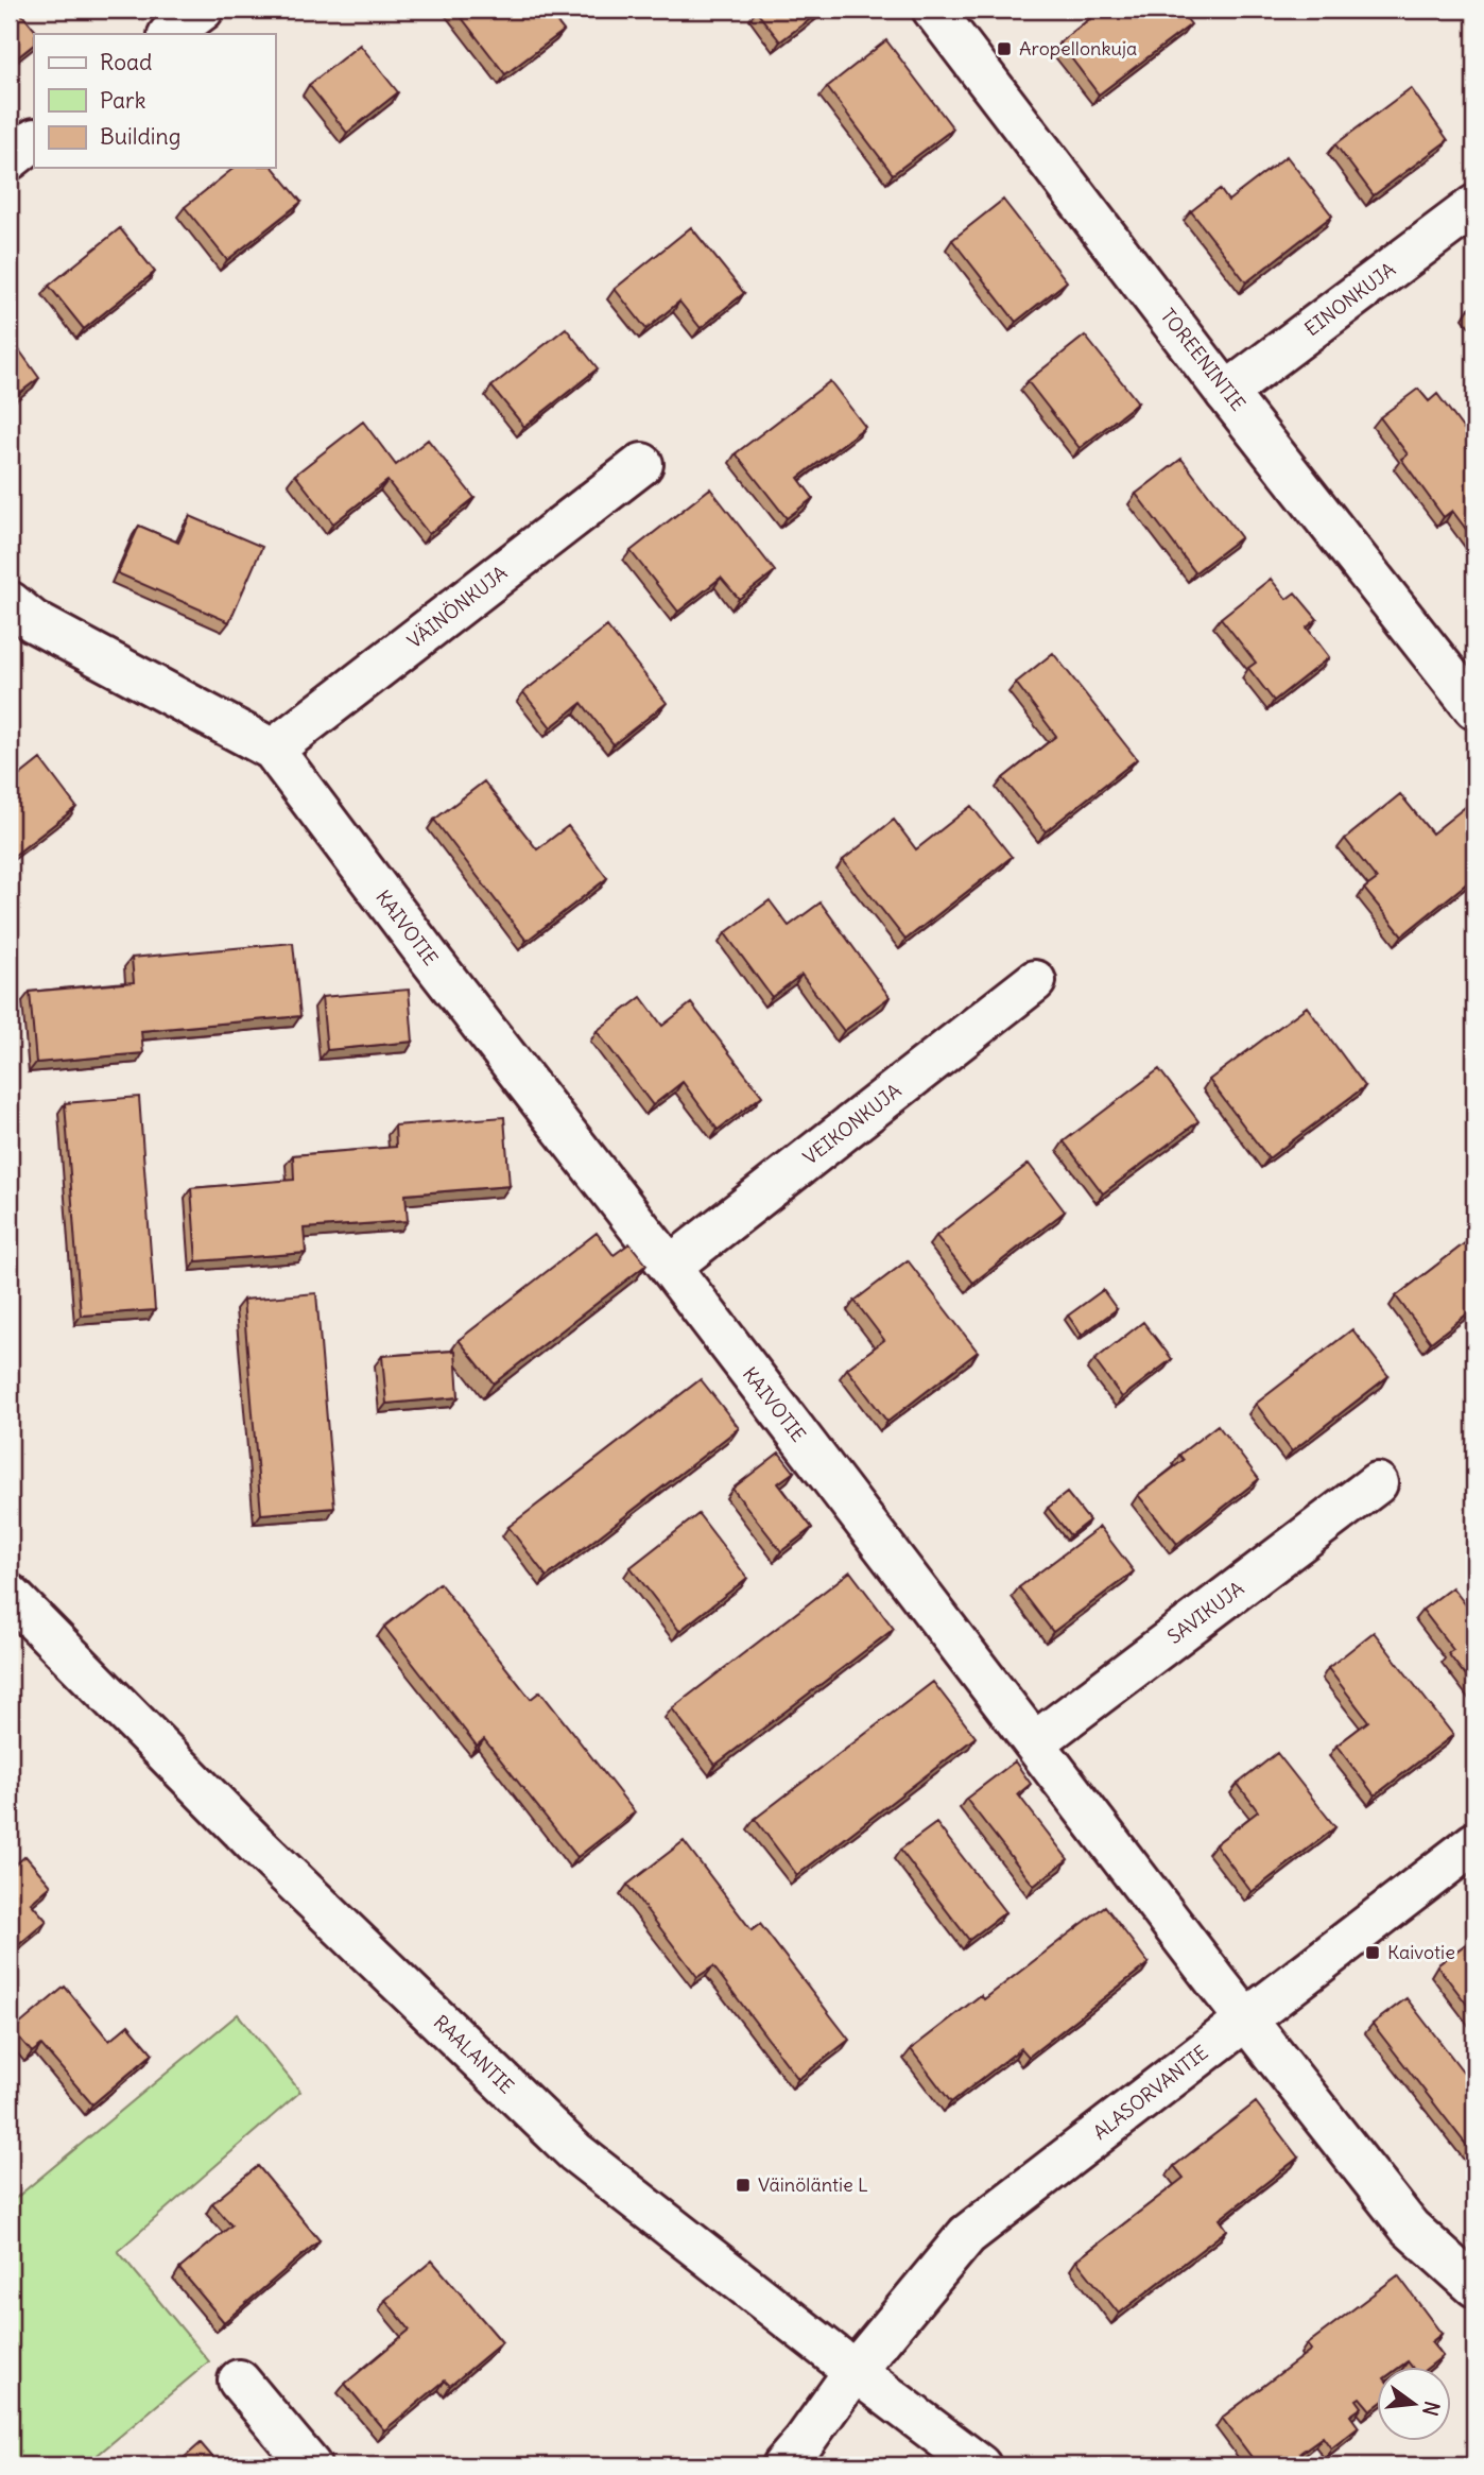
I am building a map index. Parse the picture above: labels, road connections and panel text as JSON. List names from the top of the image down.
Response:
{
  "streets": {
    "street": [
      "EINONKUJA",
      "TOREENINTIE",
      "VÄINÖNKUJA",
      "KAIVOTIE",
      "VEIKONKUJA",
      "SAVIKUJA",
      "RAALANTIE",
      "ALASORVANTIE"
    ]
  },
  "crossings": [
    ["EINONKUJA", "TOREENINTIE"],
    ["VÄINÖNKUJA", "KAIVOTIE"],
    ["KAIVOTIE", "VEIKONKUJA"],
    ["KAIVOTIE", "SAVIKUJA"],
    ["KAIVOTIE", "ALASORVANTIE"],
    ["RAALANTIE", "ALASORVANTIE"]
  ],
  "places": {
    "transit": ["Aropellonkuja", "Kaivotie", "Väinöläntie L"]
  },
  "legend": ["Road", "Park", "Building"],
  "north": "right"
}
